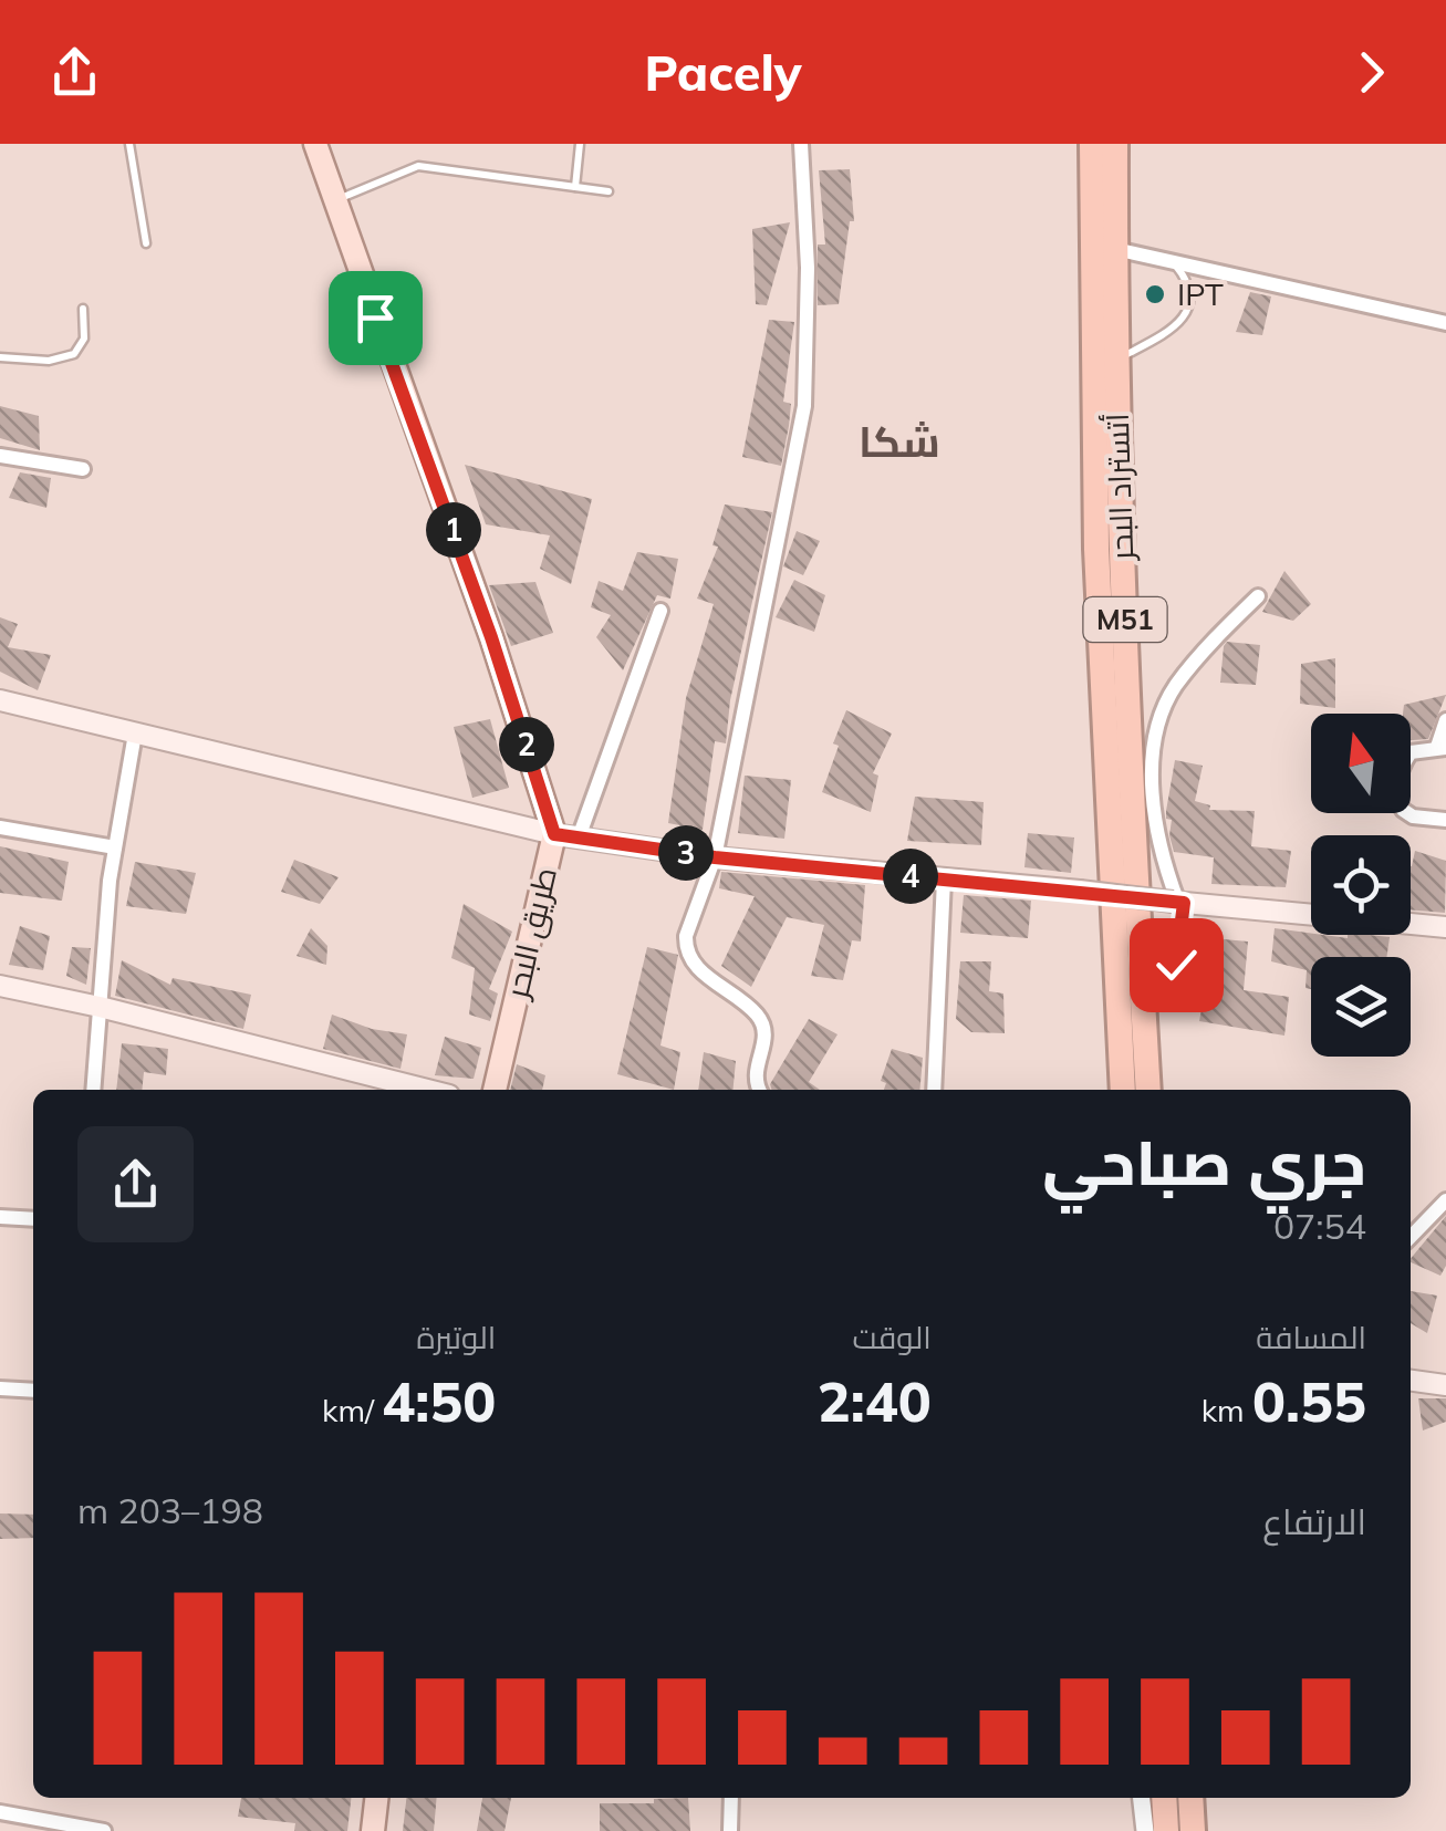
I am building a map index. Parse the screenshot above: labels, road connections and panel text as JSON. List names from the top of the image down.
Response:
{
  "streets": {
    "highway": ["أتستراد البحر", "M51"],
    "main road": ["طريق البحر"]
  },
  "districts": ["شكا"],
  "places": ["IPT"],
  "north": "top",
  "page": {
    "header": "Pacely",
    "pins": [
      "1",
      "2",
      "3",
      "4"
    ],
    "heading": ["جري صباحي", "07:54"],
    "stats": [
      ["المسافة", "0.55 km"],
      ["الوقت", "2:40"],
      ["الوتيرة", "4:50 /km"]
    ],
    "chart": ["الارتفاع", "198–203 m"]
  }
}
